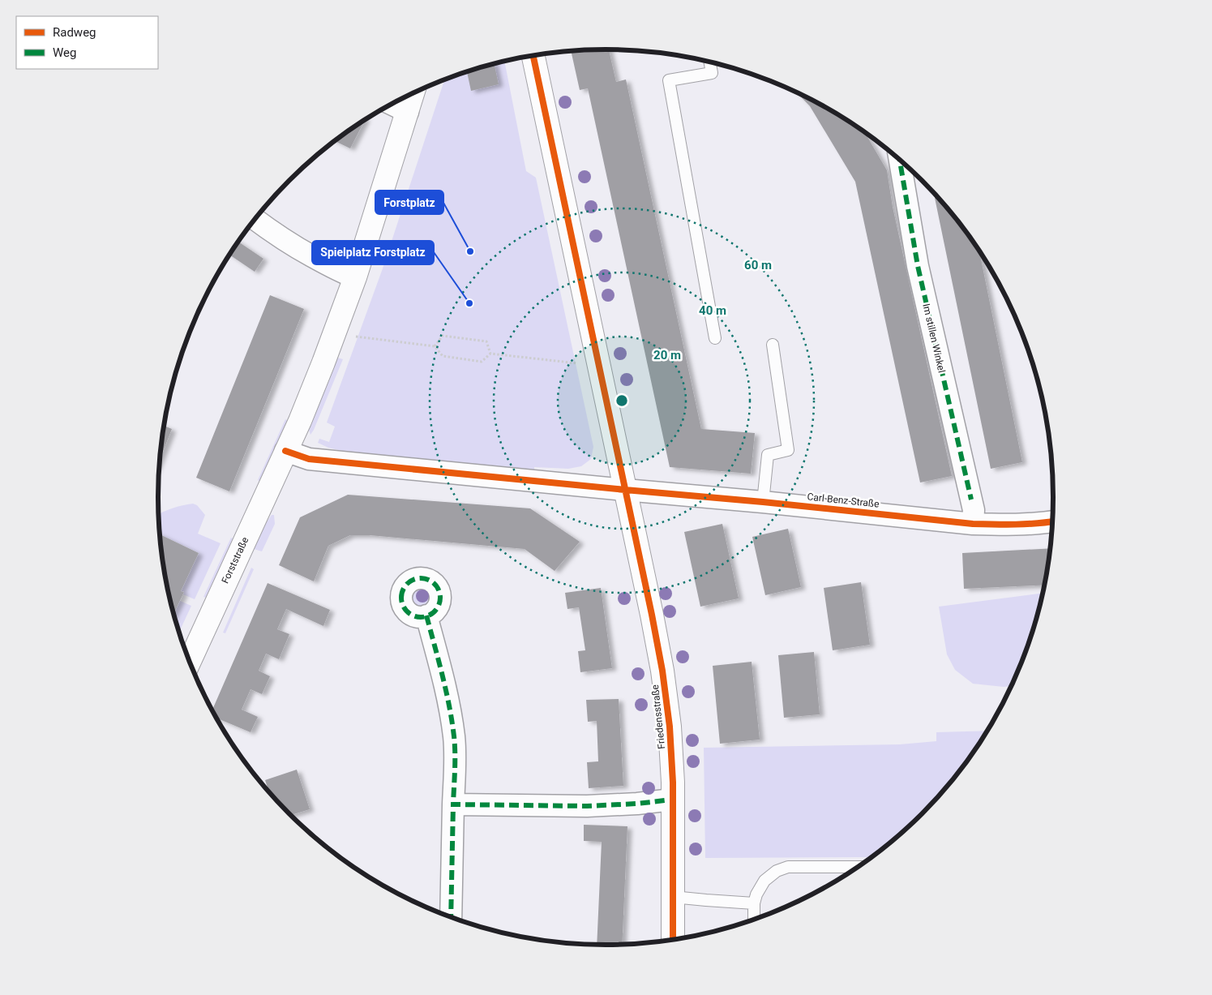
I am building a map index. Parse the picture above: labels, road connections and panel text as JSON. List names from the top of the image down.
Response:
{
  "streets": {
    "street": [
      "Im stillen Winkel",
      "Carl-Benz-Straße",
      "Forststraße",
      "Friedensstraße"
    ]
  },
  "crossings": [
    ["Im stillen Winkel", "Carl-Benz-Straße"],
    ["Carl-Benz-Straße", "Forststraße"],
    ["Carl-Benz-Straße", "Friedensstraße"]
  ],
  "places": ["Forstplatz", "Spielplatz Forstplatz"],
  "legend": ["Radweg", "Weg"],
  "rings": ["60 m", "40 m", "20 m"]
}
